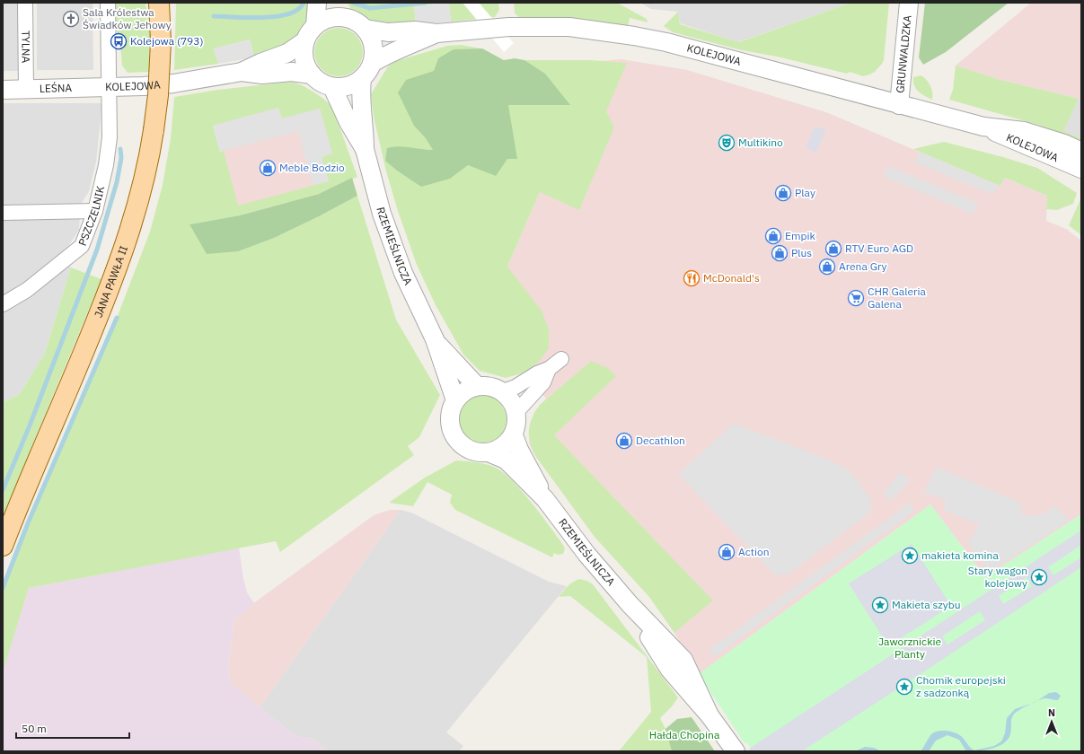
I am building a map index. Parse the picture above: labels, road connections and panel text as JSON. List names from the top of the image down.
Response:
{
  "streets": {
    "main road": ["JANA PAWŁA II"],
    "street": [
      "TYLNA",
      "GRUNWALDZKA",
      "KOLEJOWA",
      "LEŚNA",
      "PSZCZELNIK",
      "RZEMIEŚLNICZA"
    ]
  },
  "crossings": [
    ["TYLNA", "LEŚNA"],
    ["GRUNWALDZKA", "KOLEJOWA"],
    ["KOLEJOWA", "LEŚNA"],
    ["KOLEJOWA", "PSZCZELNIK"],
    ["KOLEJOWA", "RZEMIEŚLNICZA"],
    ["LEŚNA", "PSZCZELNIK"]
  ],
  "parks": ["Jaworznickie Planty", "Hałda Chopina"],
  "places": {
    "church": ["Sala Królestwa Świadków Jehowy"],
    "bus stop": ["Kolejowa (793)"],
    "theatre": ["Multikino"],
    "shop": [
      "Meble Bodzio",
      "Play",
      "Empik",
      "RTV Euro AGD",
      "Plus",
      "Arena Gry",
      "Decathlon",
      "Action"
    ],
    "restaurant": ["McDonald's"],
    "supermarket": ["CHR Galeria Galena"],
    "place": [
      "makieta komina",
      "Stary wagon kolejowy",
      "Makieta szybu",
      "Chomik europejski z sadzonką"
    ]
  },
  "scale_bar": "50 m",
  "north": "top"
}
